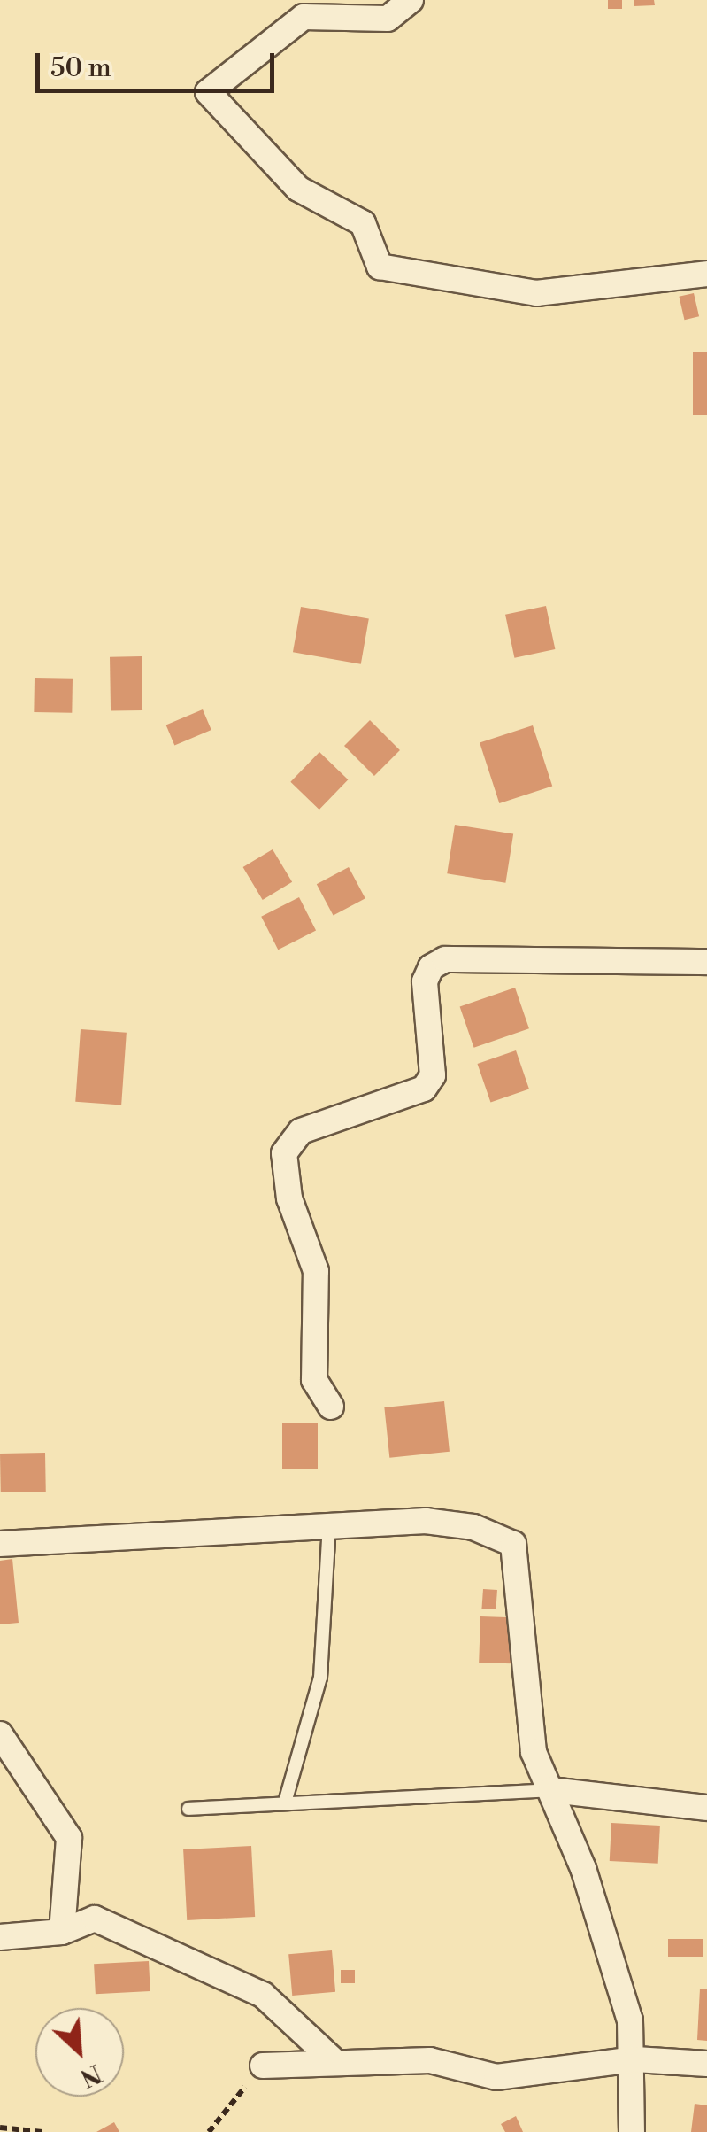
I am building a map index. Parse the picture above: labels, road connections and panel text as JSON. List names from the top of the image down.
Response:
{
  "scale_bar": "50 m",
  "north": "bottom right"
}
